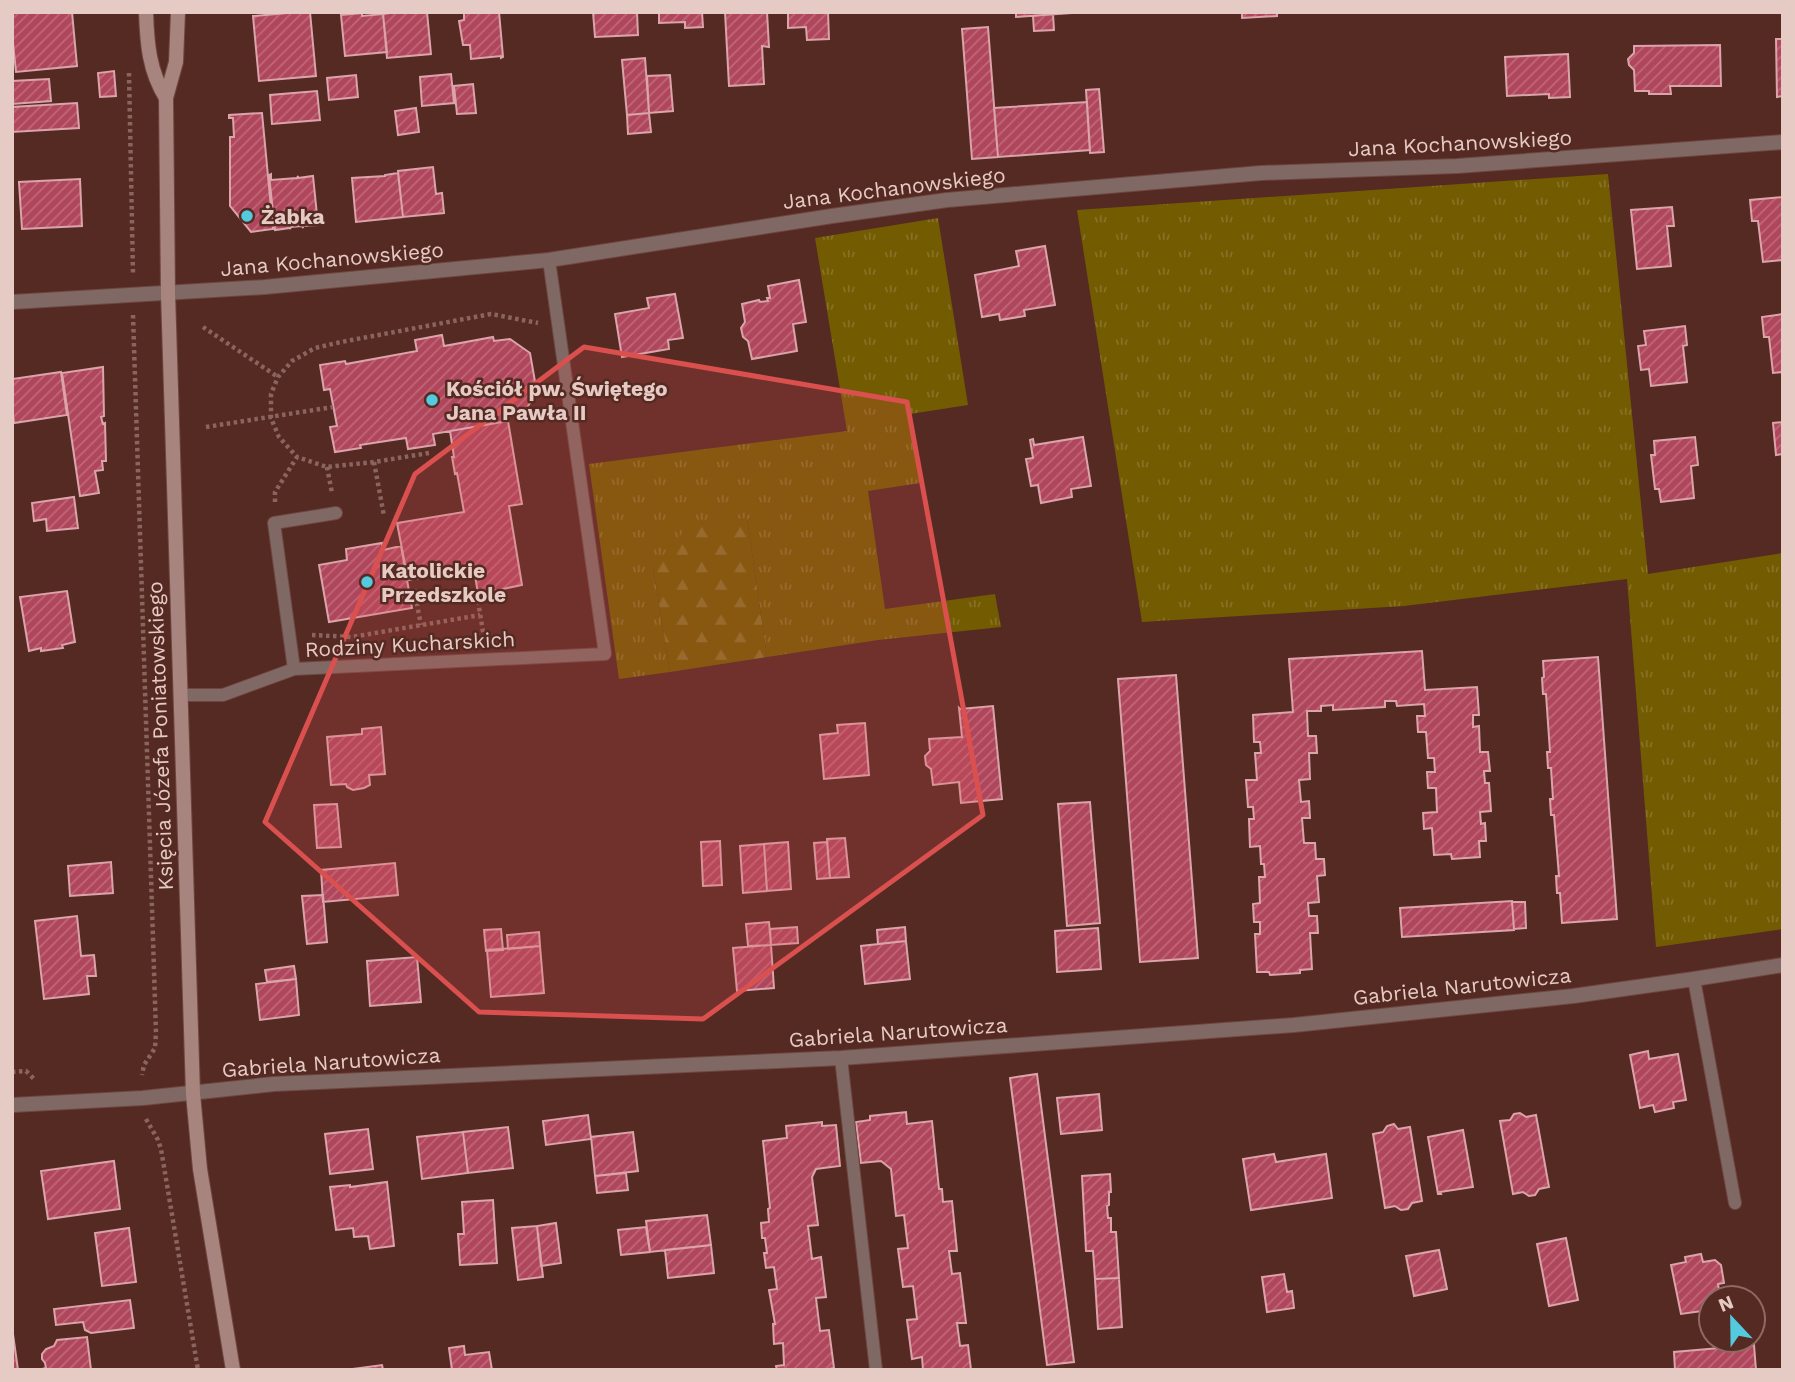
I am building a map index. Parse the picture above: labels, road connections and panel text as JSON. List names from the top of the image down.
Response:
{
  "streets": {
    "street": ["Jana Kochanowskiego", "Księcia Józefa Poniatowskiego", "Gabriela Narutowicza"],
    "lane": ["Rodziny Kucharskich"]
  },
  "crossings": [
    ["Jana Kochanowskiego", "Księcia Józefa Poniatowskiego"],
    ["Rodziny Kucharskich", "Księcia Józefa Poniatowskiego"],
    ["Księcia Józefa Poniatowskiego", "Gabriela Narutowicza"]
  ],
  "places": ["Żabka", "Kościół pw. Świętego Jana Pawła II", "Katolickie Przedszkole"],
  "north": "top"
}
